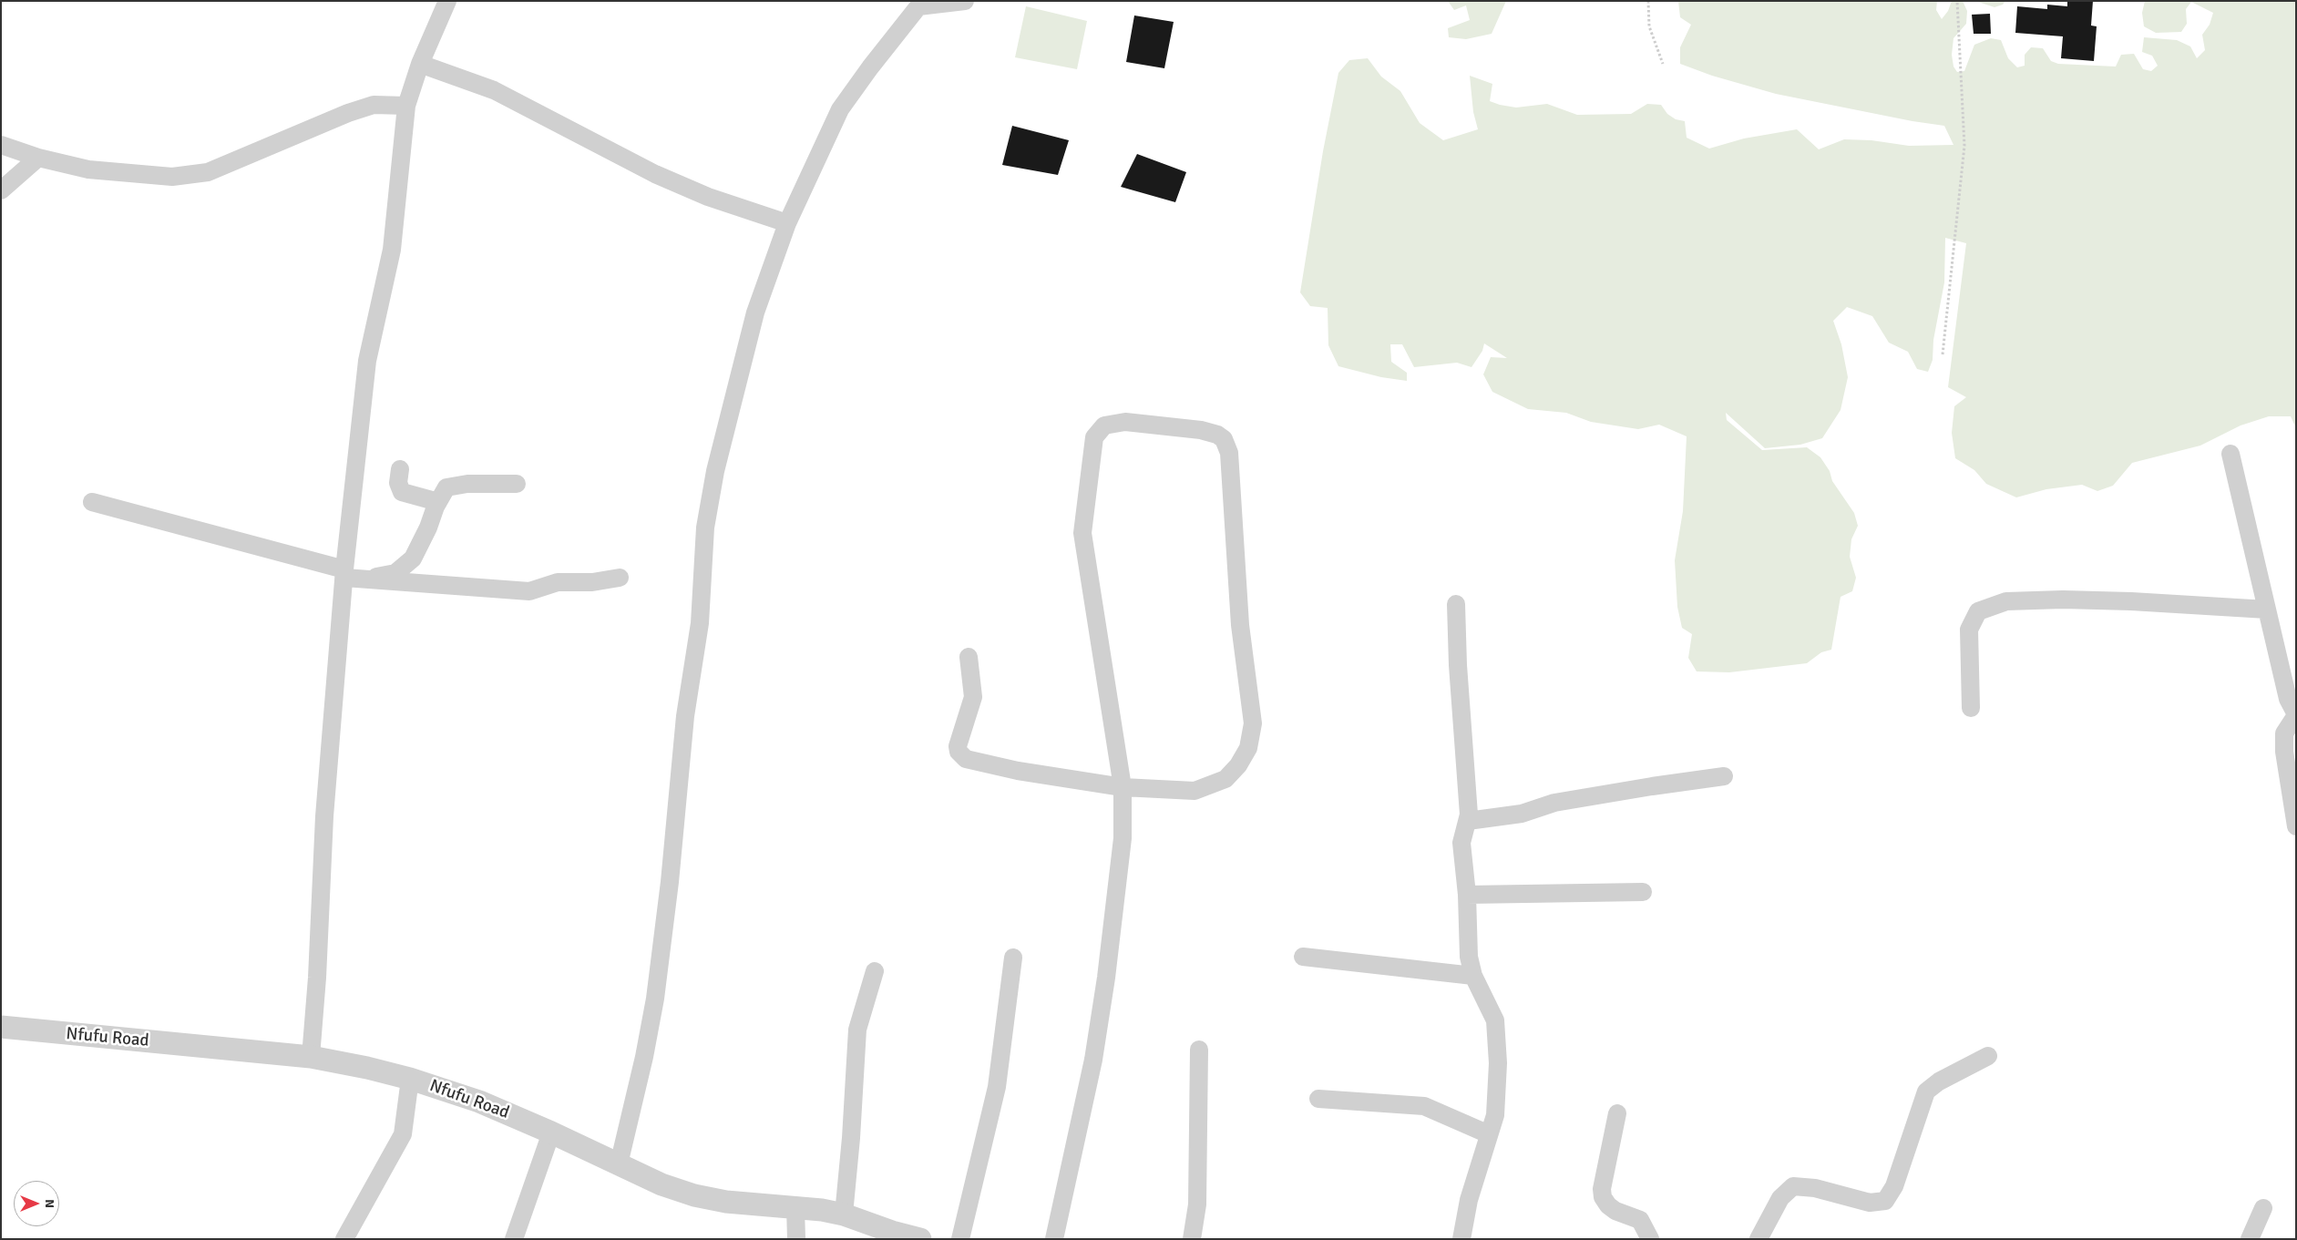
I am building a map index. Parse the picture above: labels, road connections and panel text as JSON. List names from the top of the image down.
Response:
{
  "streets": {
    "street": ["Nfufu Road"]
  },
  "north": "right"
}
